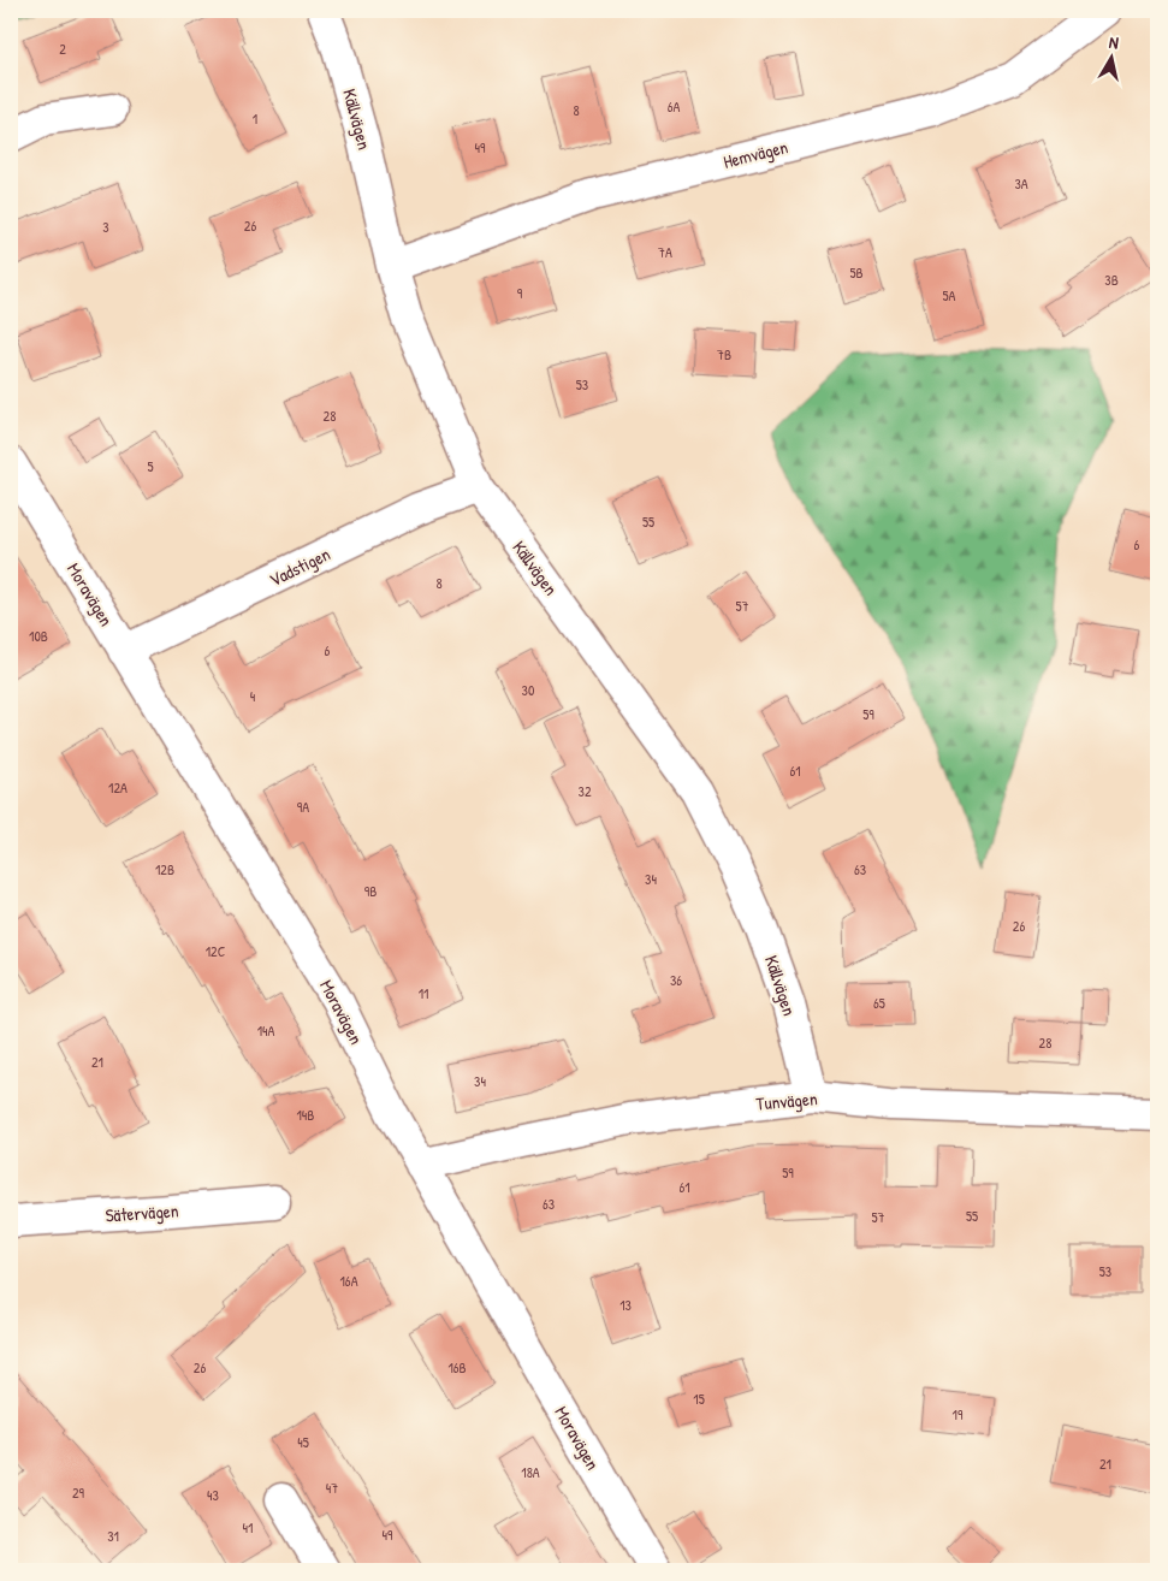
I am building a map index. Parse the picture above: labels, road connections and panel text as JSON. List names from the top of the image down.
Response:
{
  "streets": {
    "street": [
      "Källvägen",
      "Hemvägen",
      "Vadstigen",
      "Moravägen",
      "Tunvägen",
      "Sätervägen"
    ]
  },
  "crossings": [
    ["Källvägen", "Hemvägen"],
    ["Källvägen", "Vadstigen"],
    ["Källvägen", "Tunvägen"],
    ["Vadstigen", "Moravägen"],
    ["Moravägen", "Tunvägen"]
  ],
  "house_numbers": [
    "2",
    "6A",
    "8",
    "1",
    "49",
    "3A",
    "26",
    "3",
    "7A",
    "5B",
    "3B",
    "9",
    "5A",
    "7B",
    "53",
    "28",
    "5",
    "55",
    "6",
    "8",
    "57",
    "10B",
    "6",
    "30",
    "4",
    "59",
    "61",
    "12A",
    "32",
    "9A",
    "12B",
    "63",
    "34",
    "9B",
    "26",
    "12C",
    "36",
    "11",
    "65",
    "14A",
    "28",
    "21",
    "34",
    "14B",
    "59",
    "61",
    "63",
    "55",
    "57",
    "53",
    "16A",
    "13",
    "26",
    "16B",
    "15",
    "19",
    "45",
    "21",
    "18A",
    "47",
    "29",
    "43",
    "41",
    "49",
    "31"
  ],
  "north": "top"
}
